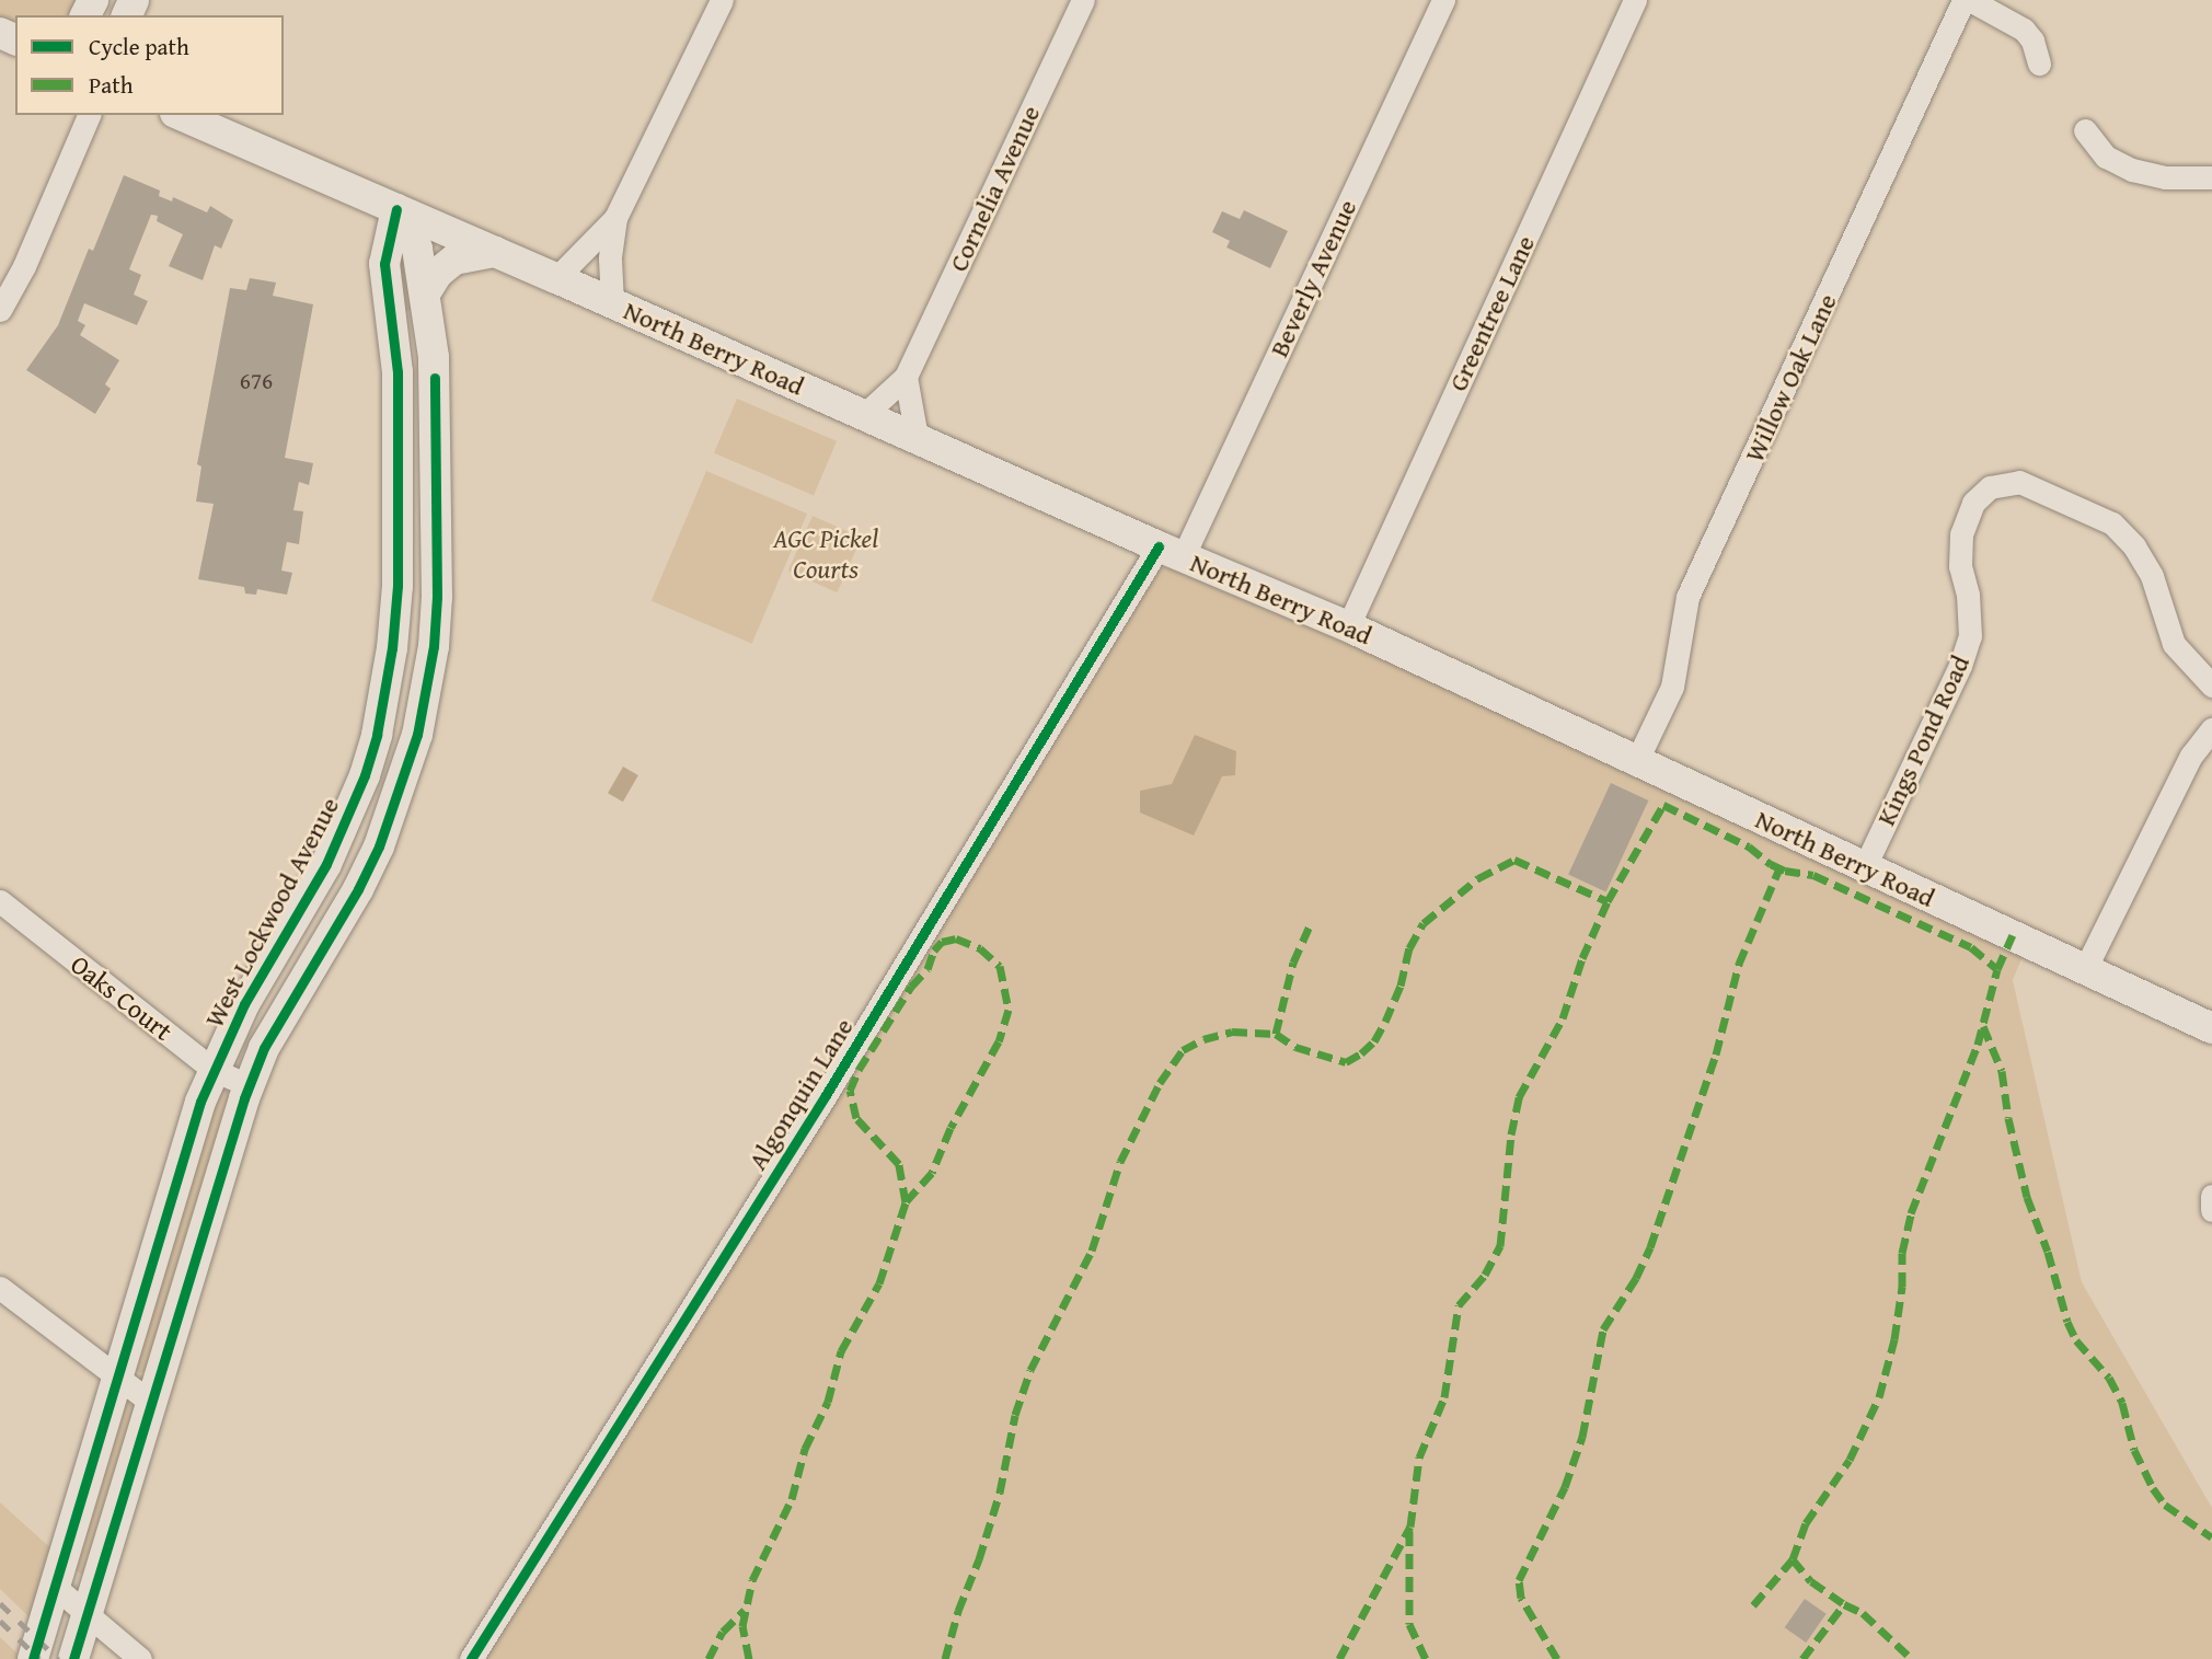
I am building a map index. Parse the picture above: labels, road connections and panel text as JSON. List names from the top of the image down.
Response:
{
  "streets": {
    "main road": ["North Berry Road", "West Lockwood Avenue"],
    "street": [
      "Cornelia Avenue",
      "Beverly Avenue",
      "Greentree Lane",
      "Willow Oak Lane",
      "Kings Pond Road",
      "Oaks Court",
      "Algonquin Lane"
    ]
  },
  "crossings": [
    ["Cornelia Avenue", "North Berry Road"],
    ["Beverly Avenue", "North Berry Road"],
    ["Beverly Avenue", "Algonquin Lane"],
    ["Greentree Lane", "North Berry Road"],
    ["North Berry Road", "Willow Oak Lane"],
    ["North Berry Road", "Kings Pond Road"],
    ["North Berry Road", "West Lockwood Avenue"],
    ["North Berry Road", "Algonquin Lane"],
    ["West Lockwood Avenue", "Oaks Court"]
  ],
  "parks": ["AGC Pickel Courts"],
  "house_numbers": ["676"],
  "legend": ["Cycle path", "Path"]
}
